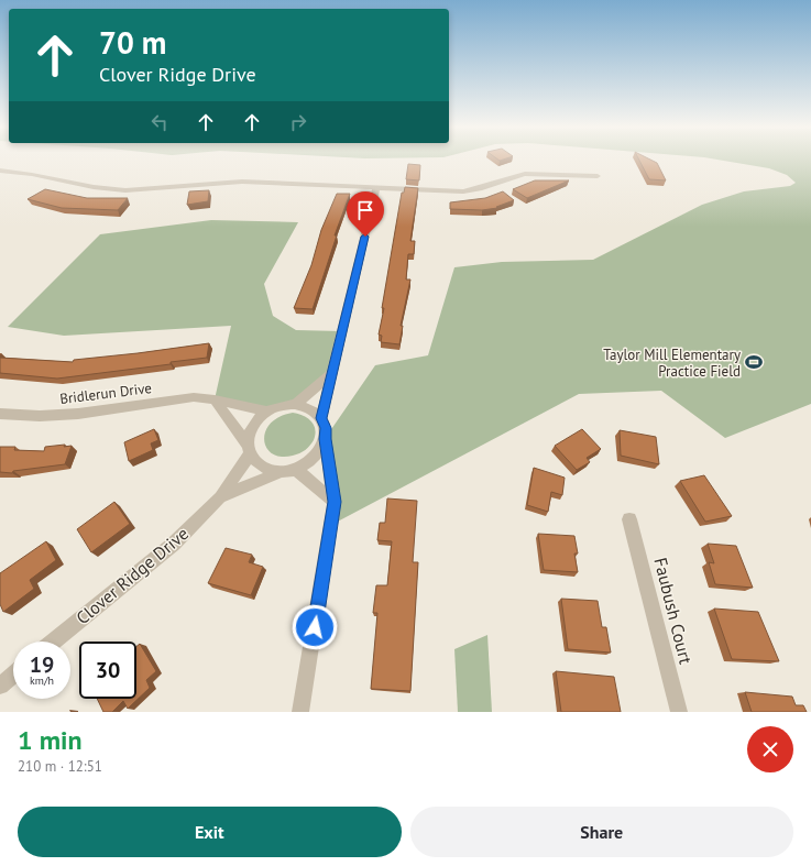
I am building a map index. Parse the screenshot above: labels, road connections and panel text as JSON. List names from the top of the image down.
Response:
{
  "streets": {
    "street": ["Bridlerun Drive", "Clover Ridge Drive", "Faubush Court"]
  },
  "crossings": [
    ["Bridlerun Drive", "Clover Ridge Drive"]
  ],
  "places": {
    "sports": ["Taylor Mill Elementary Practice Field"]
  },
  "page": {
    "turn": ["70 m", "Clover Ridge Drive"],
    "speed": "19 km/h",
    "limit": "30",
    "heading": ["1 min", "210 m · 12:51"],
    "buttons": ["Exit", "Share"]
  }
}
